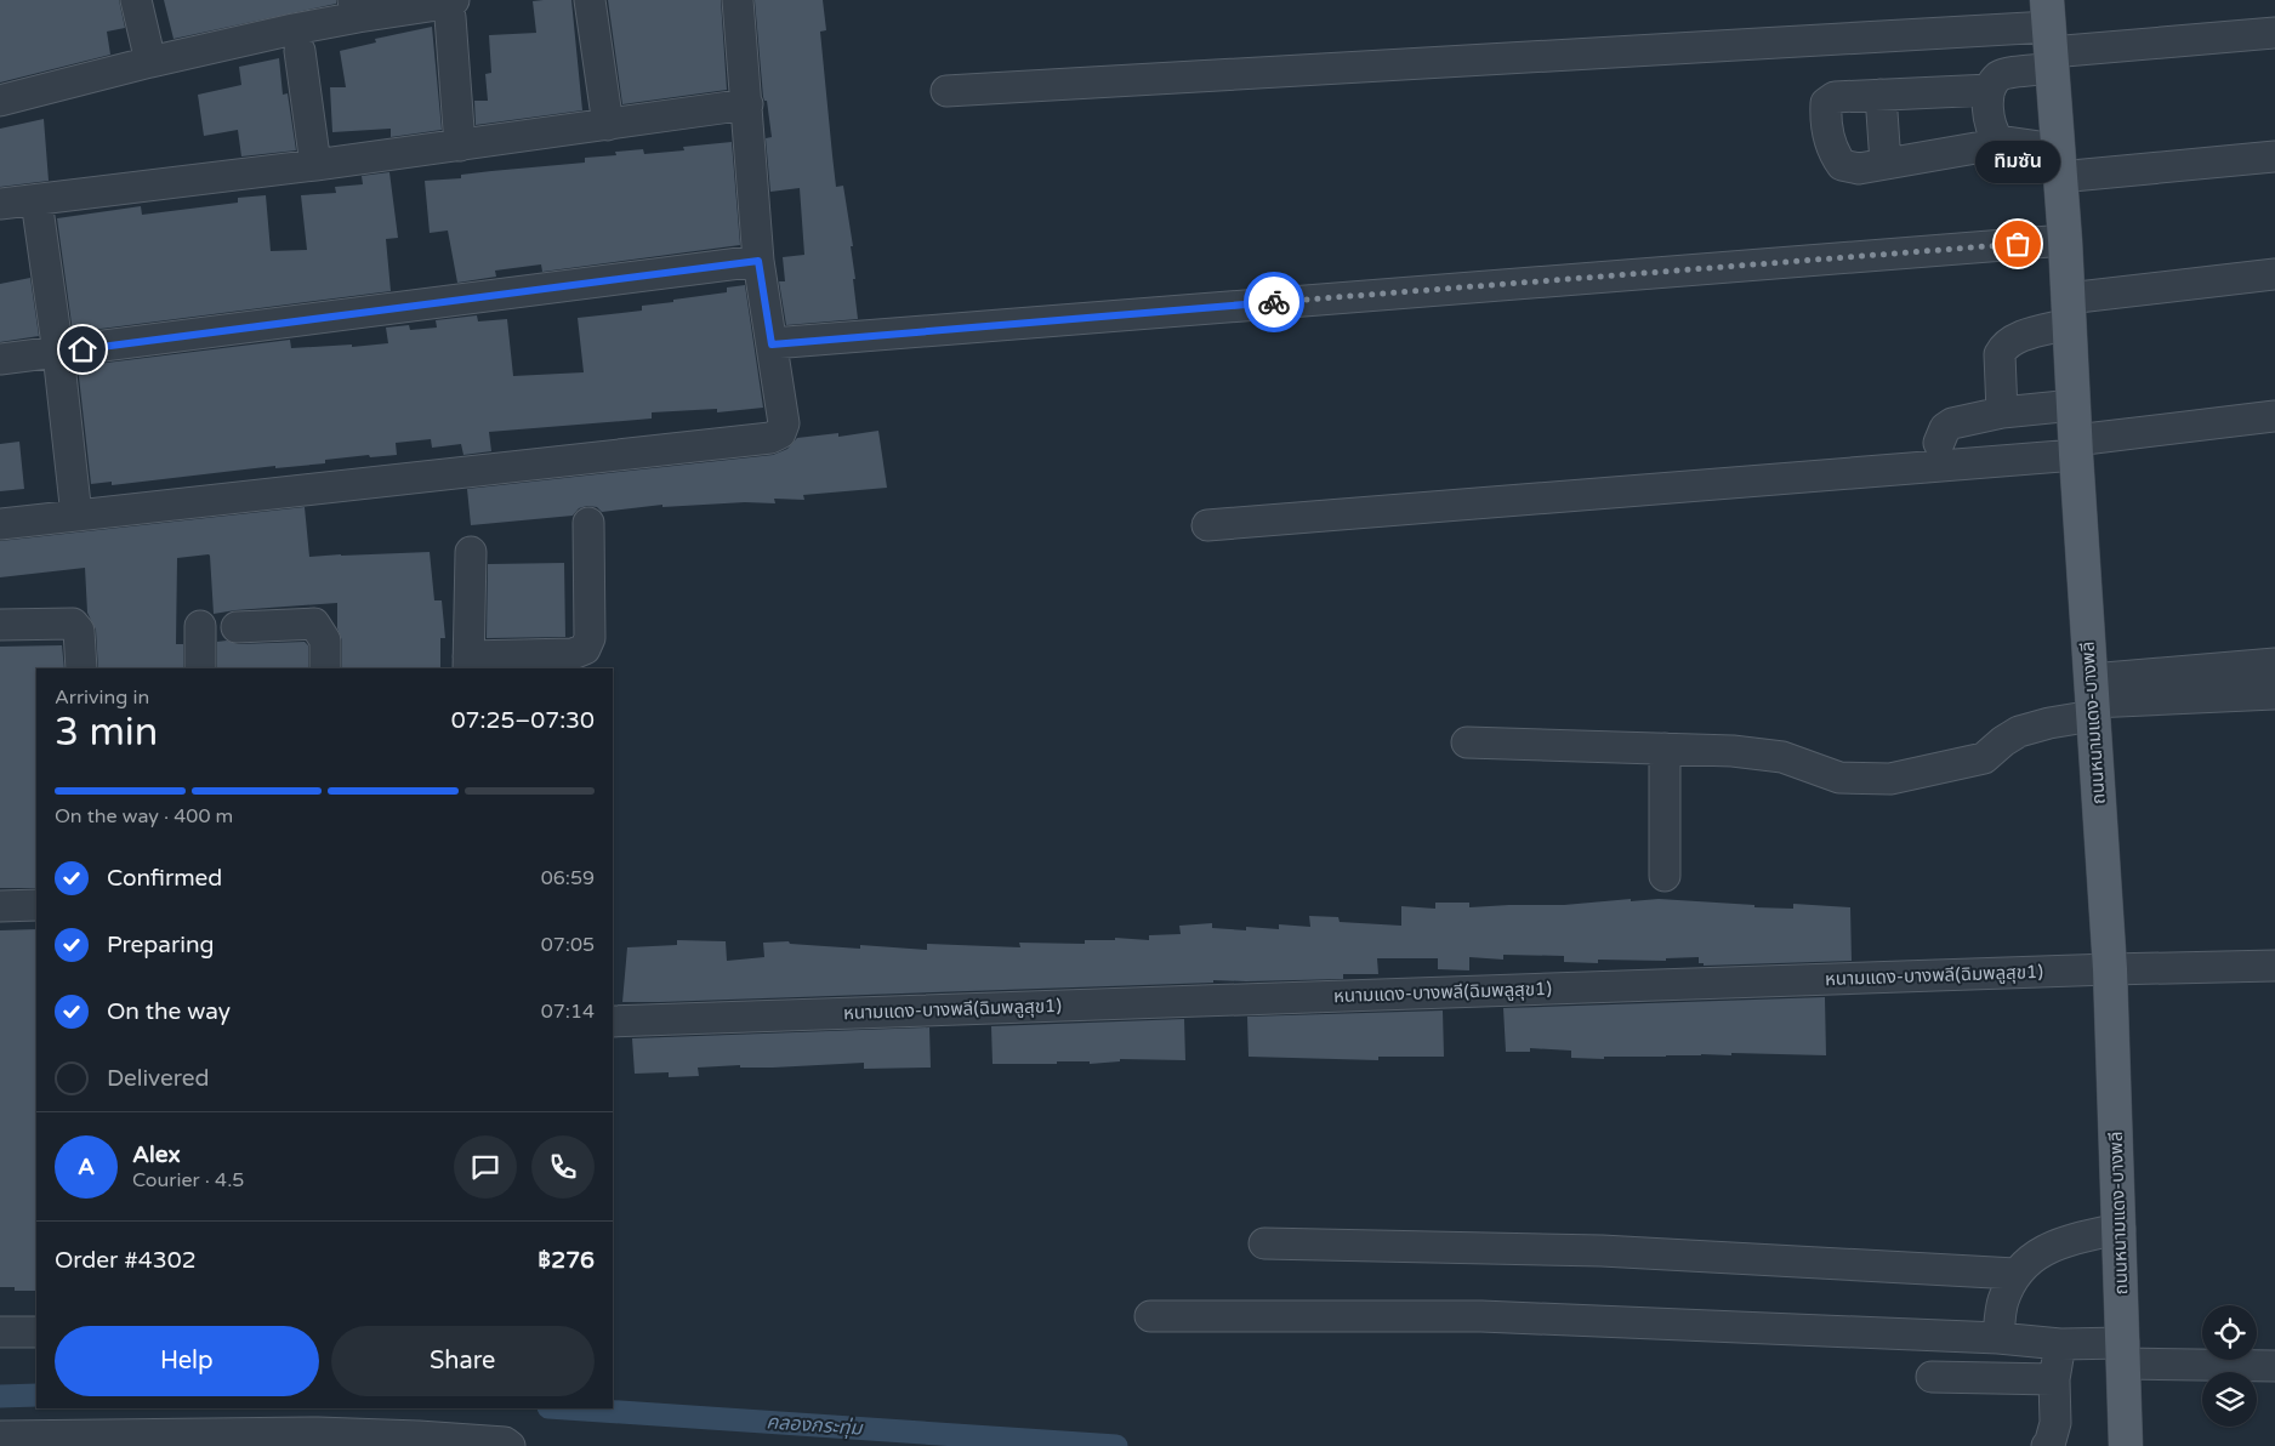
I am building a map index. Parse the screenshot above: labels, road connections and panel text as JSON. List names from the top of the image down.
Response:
{
  "streets": {
    "main road": ["ถนนหนามแดง-บางพลี"],
    "street": ["หนามแดง-บางพลี(ฉิมพลูสุข1)"]
  },
  "crossings": [
    ["ถนนหนามแดง-บางพลี", "หนามแดง-บางพลี(ฉิมพลูสุข1)"]
  ],
  "water": ["คลองกระทุ่ม"],
  "places": ["ทิมซัน"],
  "page": {
    "bubble": "ทิมซัน",
    "heading": ["3 min", "Arriving in", "07:25–07:30"],
    "panel": [
      "Alex",
      "Courier · 4.5",
      "Order #4302",
      "฿276"
    ],
    "bar": "On the way · 400 m",
    "list": [
      ["Confirmed", "06:59"],
      ["Preparing", "07:05"],
      ["On the way", "07:14"],
      "Delivered"
    ],
    "round": "A",
    "buttons": ["Help", "Share"]
  }
}
